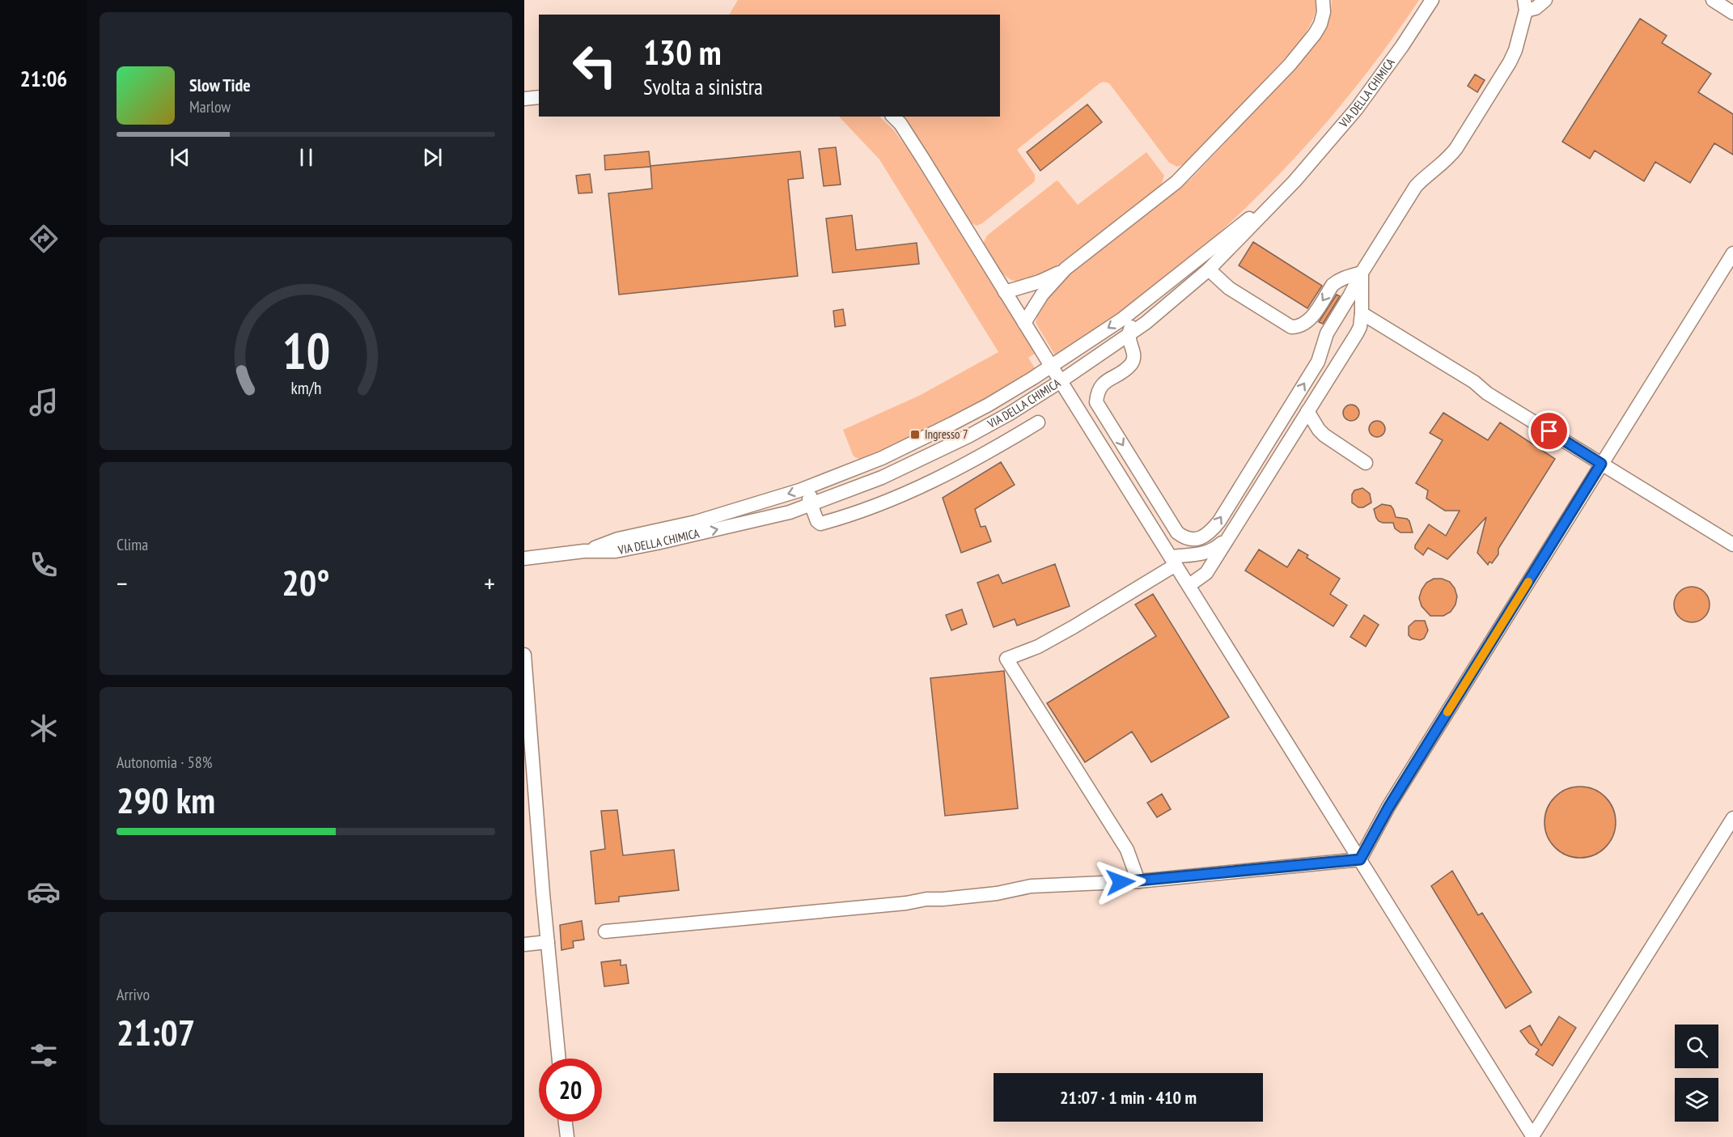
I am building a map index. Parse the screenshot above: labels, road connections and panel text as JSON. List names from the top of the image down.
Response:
{
  "streets": {
    "lane": ["VIA DELLA CHIMICA"]
  },
  "places": {
    "transit": ["Ingresso 7"]
  },
  "page": {
    "tabs": "21:06",
    "turn": ["130 m", "Svolta a sinistra"],
    "song": ["Slow Tide", "Marlow"],
    "tile": [
      "Clima",
      ["Autonomia · 58%", "290 km"],
      ["Arrivo", "21:07"]
    ],
    "heat": ["−", "20°", "+"],
    "limit": "20",
    "trip": "21:07 · 1 min · 410 m",
    "gauge": ["10", "km/h"]
  }
}
